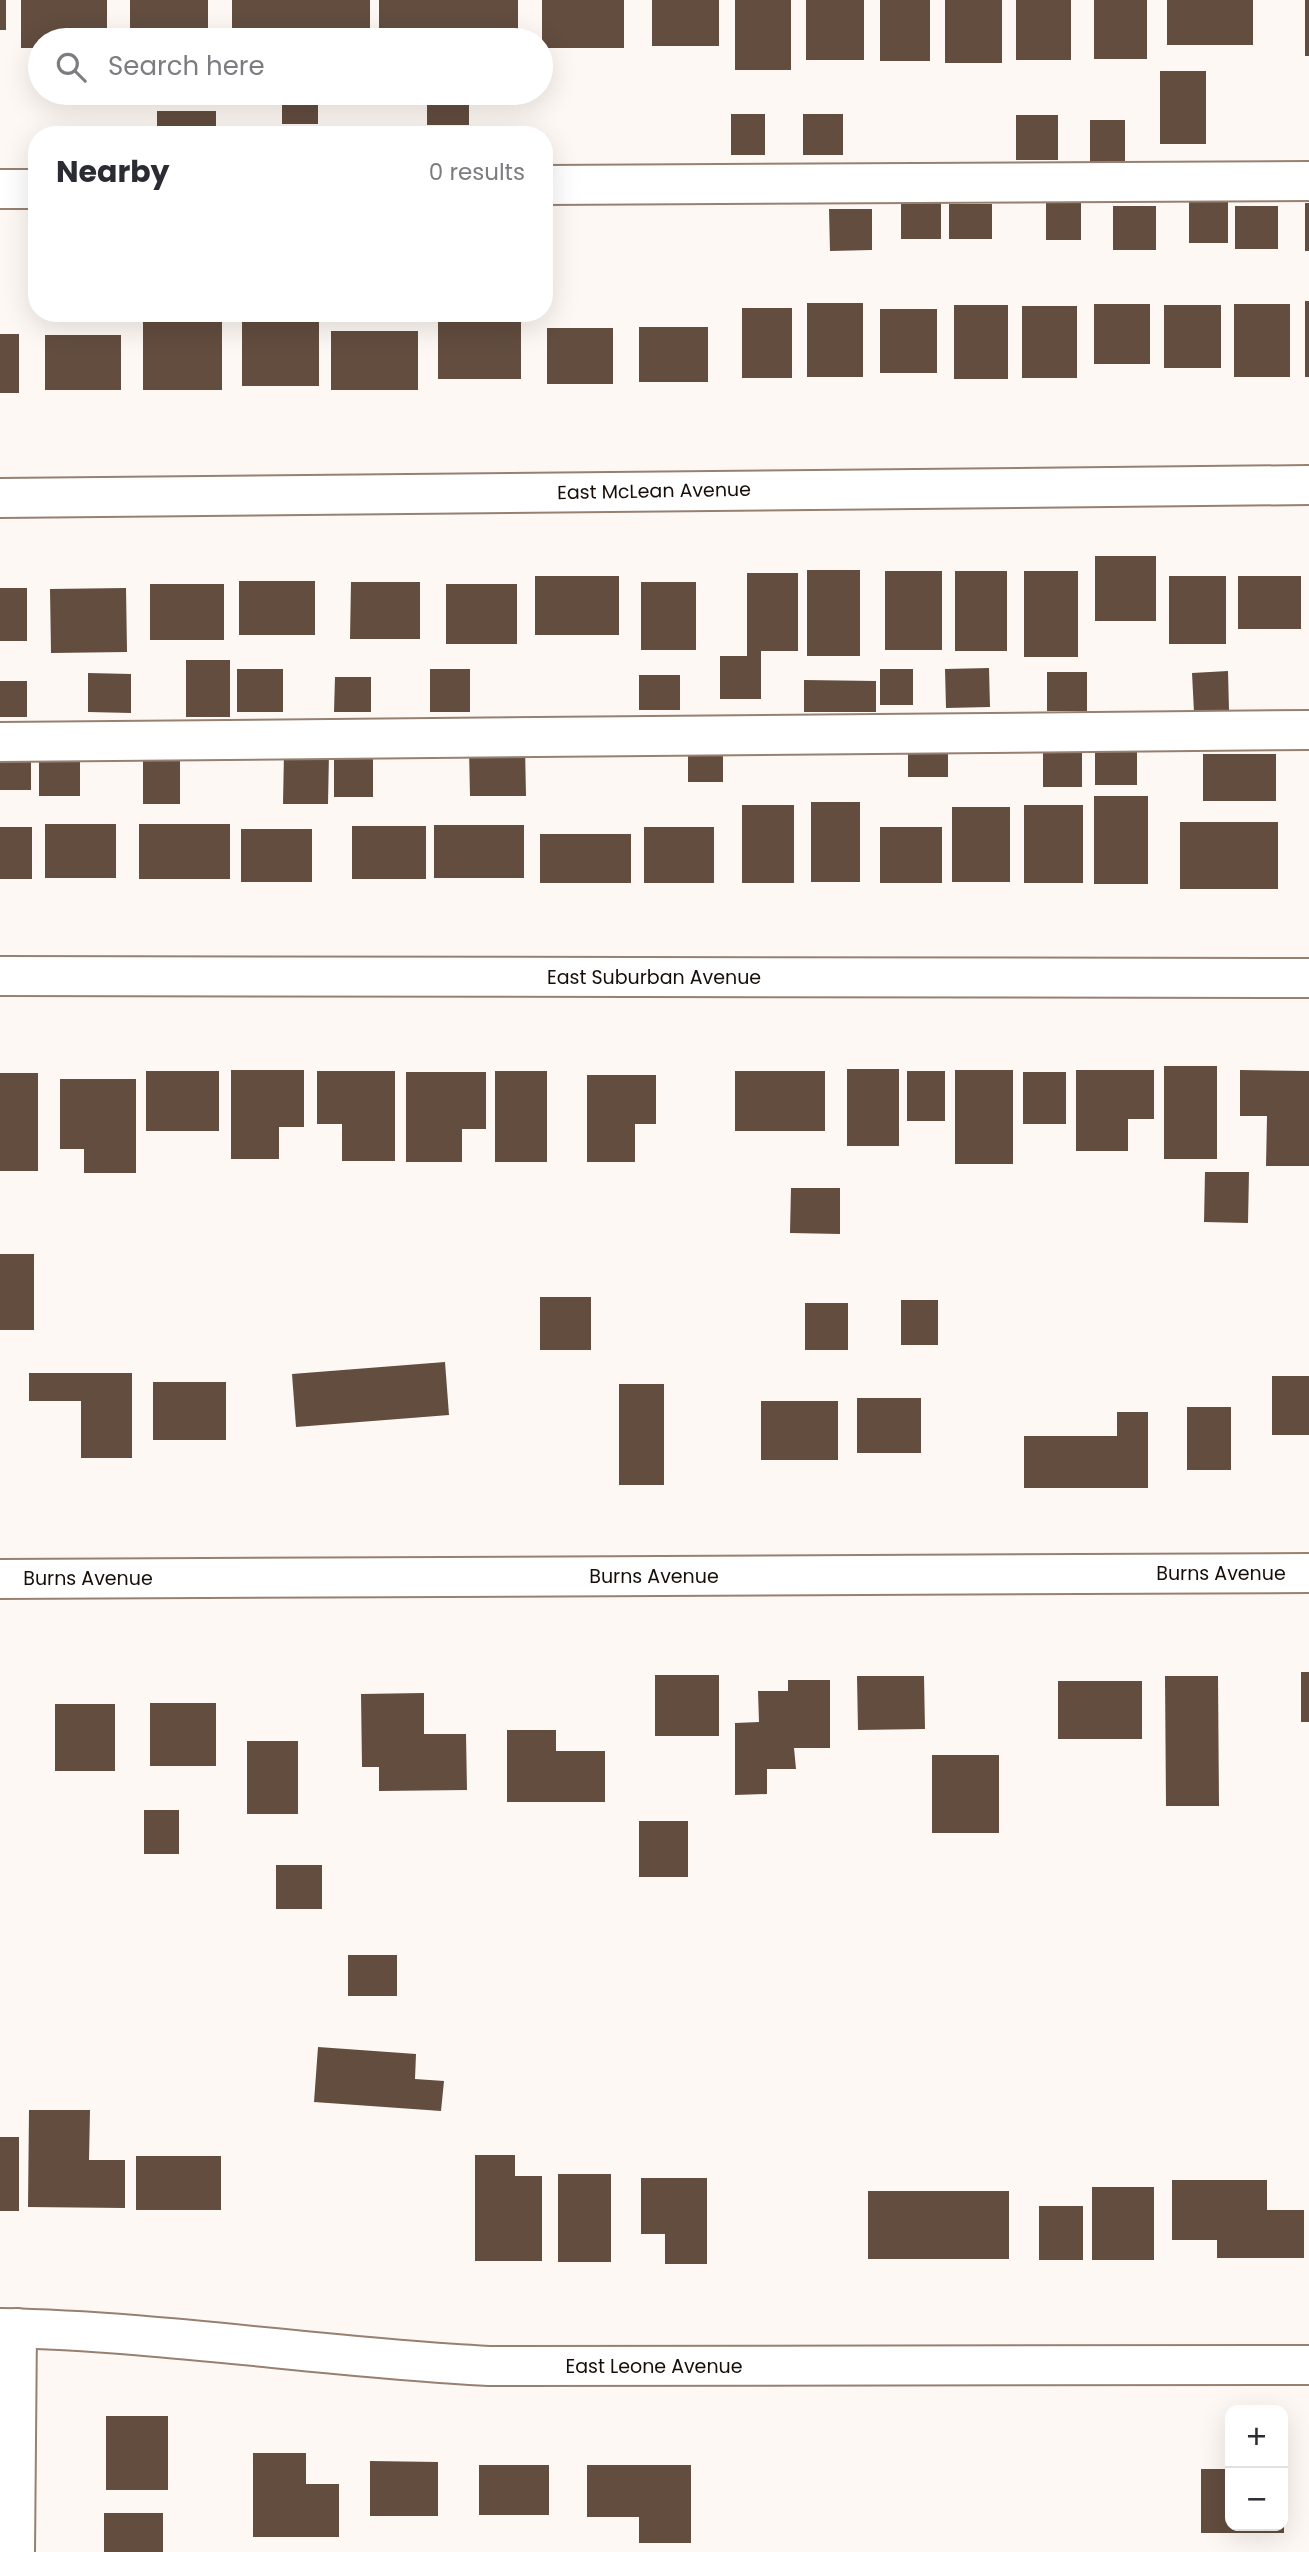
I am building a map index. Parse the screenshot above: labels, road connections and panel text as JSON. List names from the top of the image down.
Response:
{
  "streets": {
    "street": [
      "East McLean Avenue",
      "East Suburban Avenue",
      "Burns Avenue",
      "East Leone Avenue"
    ]
  },
  "page": {
    "search": "Search here",
    "heading": ["Nearby", "0 results"],
    "map_buttons": ["+", "−"]
  }
}
